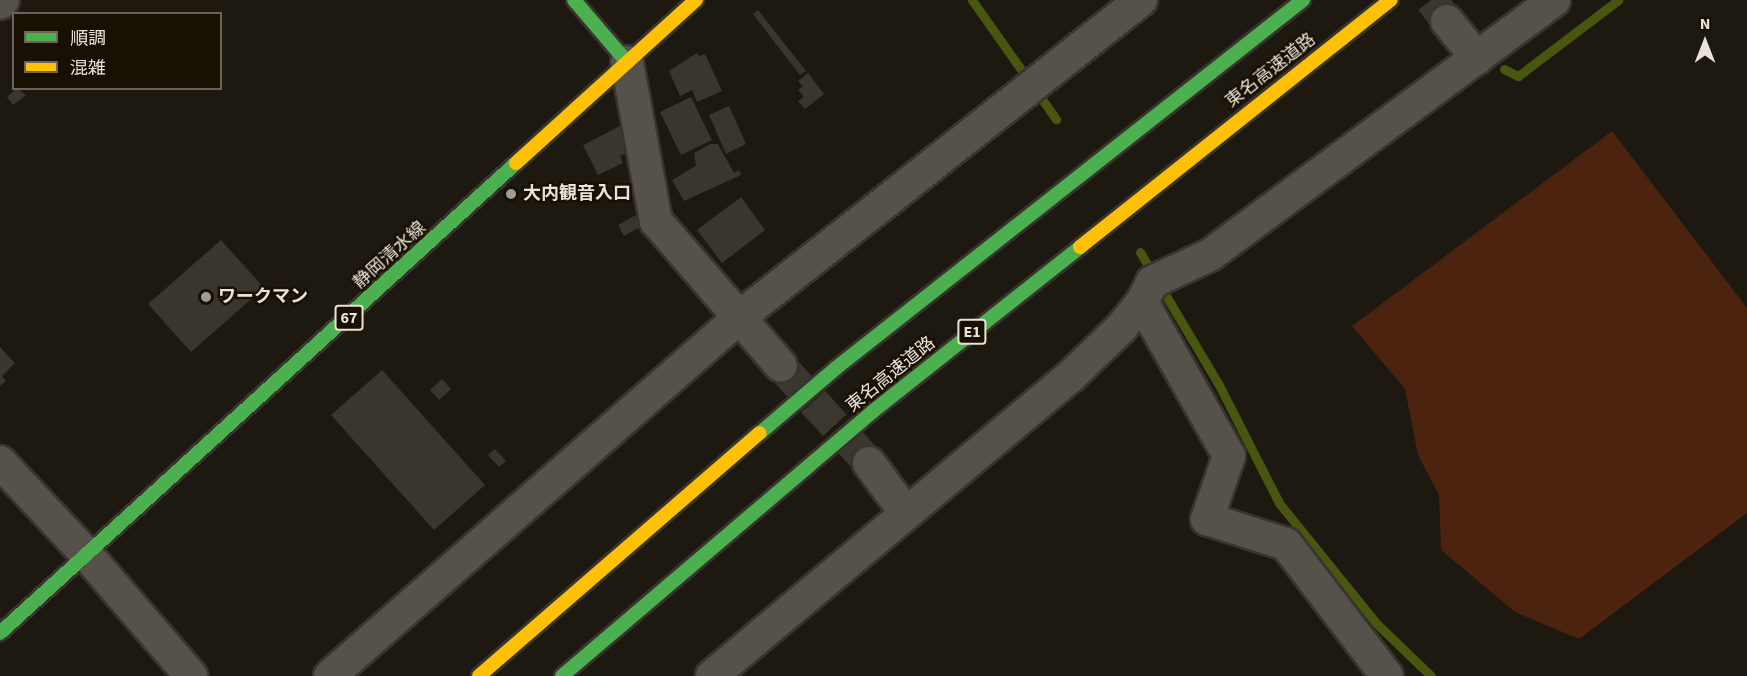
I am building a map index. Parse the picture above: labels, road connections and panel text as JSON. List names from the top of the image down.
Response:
{
  "streets": {
    "main road": [
      "東名高速道路",
      "静岡清水線",
      "67",
      "E1"
    ]
  },
  "places": ["大内観音入口", "ワークマン"],
  "legend": ["順調", "混雑"],
  "north": "top"
}
